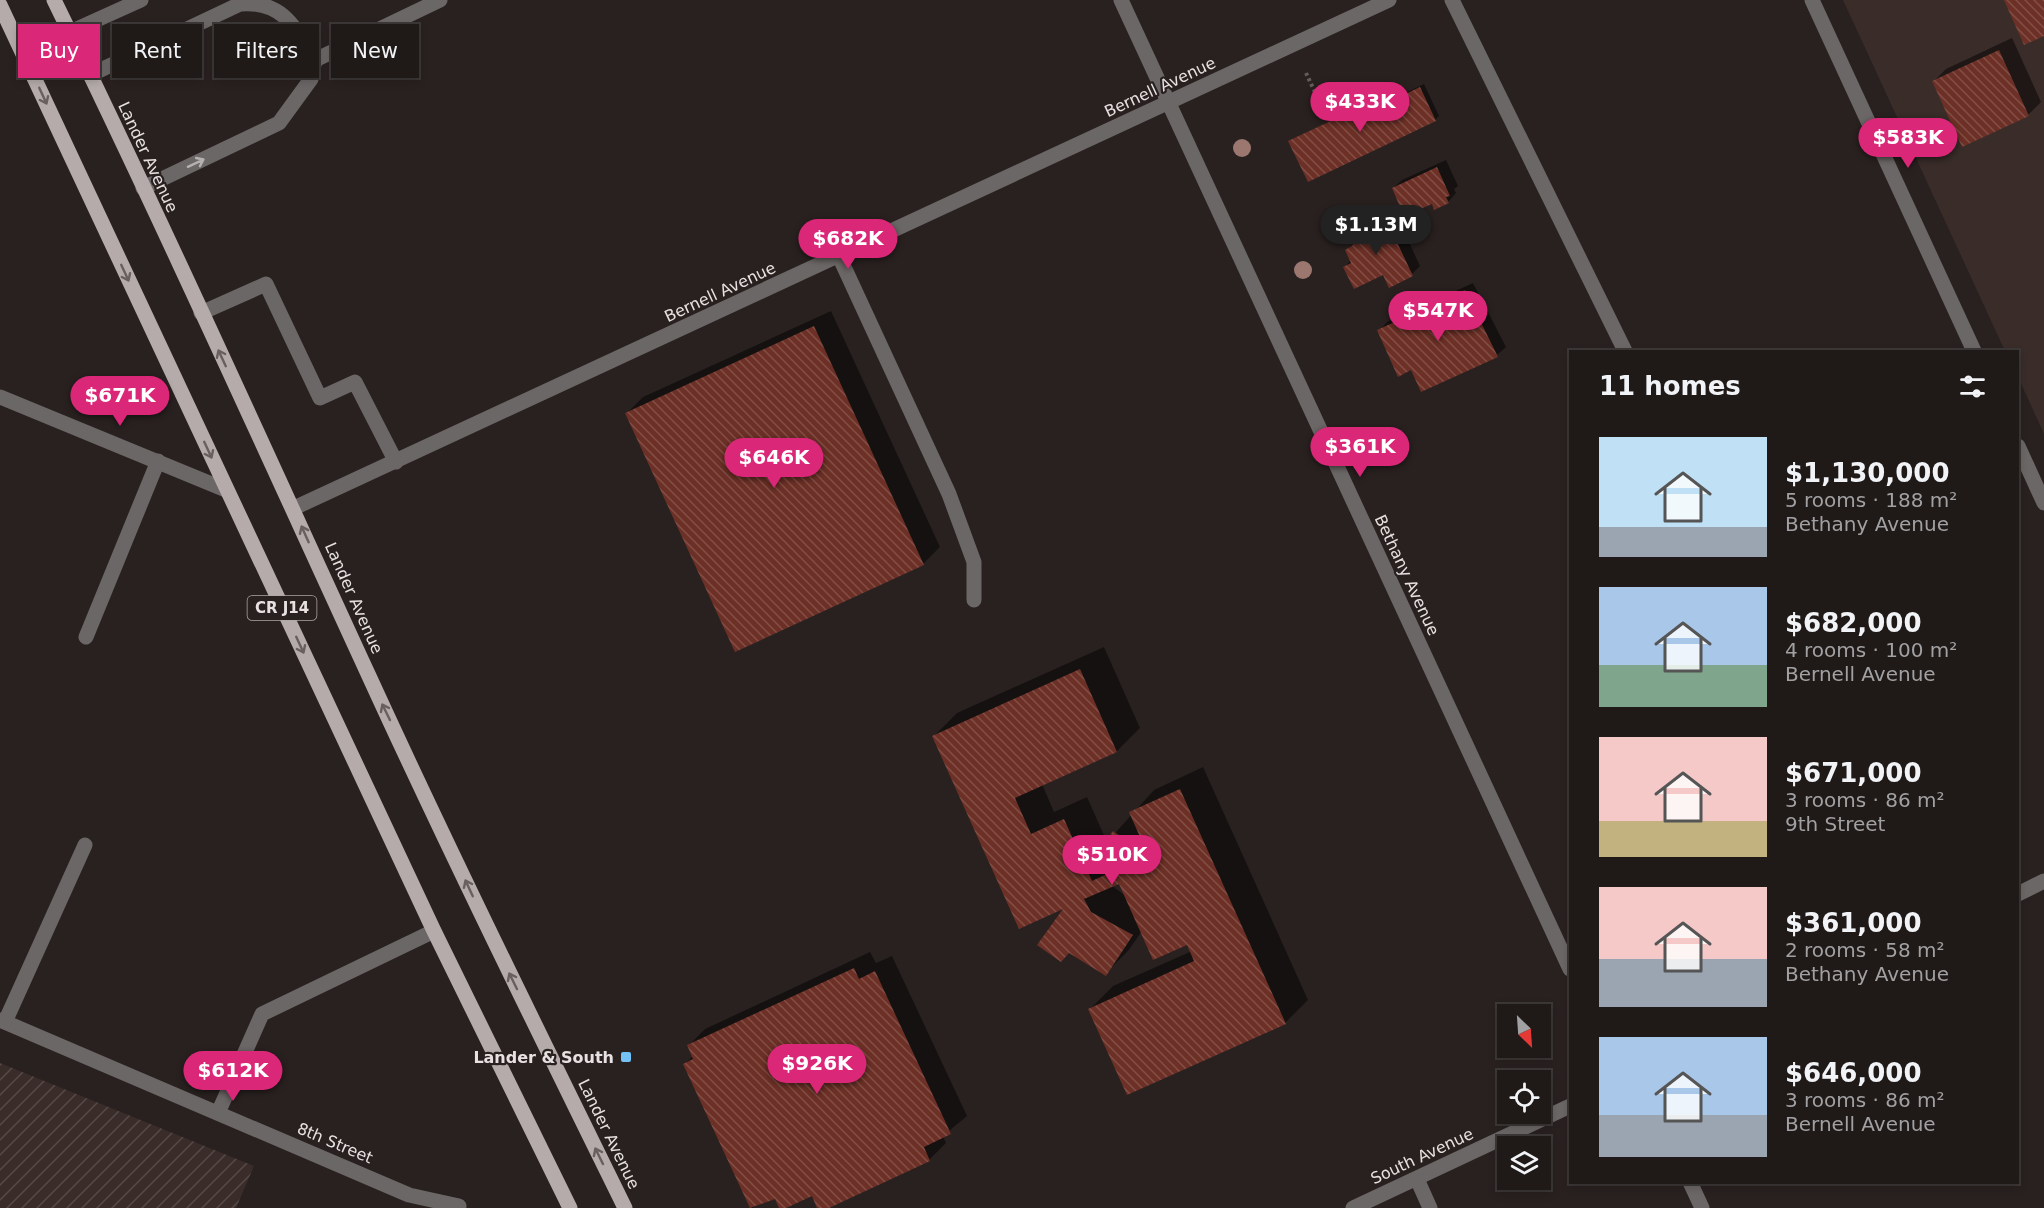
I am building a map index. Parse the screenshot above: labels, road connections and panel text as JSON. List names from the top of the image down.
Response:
{
  "streets": {
    "main road": ["Lander Avenue", "CR J14"],
    "street": [
      "Bernell Avenue",
      "Bethany Avenue",
      "8th Street",
      "South Avenue"
    ]
  },
  "crossings": [
    ["Bernell Avenue", "Lander Avenue"],
    ["Bernell Avenue", "Bethany Avenue"]
  ],
  "places": {
    "transit": ["Lander & South"]
  },
  "north": "bottom right",
  "page": {
    "chip": [
      "Buy",
      "Rent",
      "Filters",
      "New"
    ],
    "price": [
      "$433K",
      "$583K",
      "$1.13M",
      "$682K",
      "$547K",
      "$671K",
      "$361K",
      "$646K",
      "$510K",
      "$926K",
      "$612K"
    ],
    "heading": "11 homes",
    "list": [
      {
        "name": "$1,130,000",
        "note": "5 rooms · 188 m² · Bethany Avenue"
      },
      {
        "name": "$682,000",
        "note": "4 rooms · 100 m² · Bernell Avenue"
      },
      {
        "name": "$671,000",
        "note": "3 rooms · 86 m² · 9th Street"
      },
      {
        "name": "$361,000",
        "note": "2 rooms · 58 m² · Bethany Avenue"
      },
      {
        "name": "$646,000",
        "note": "3 rooms · 86 m² · Bernell Avenue"
      }
    ]
  }
}
